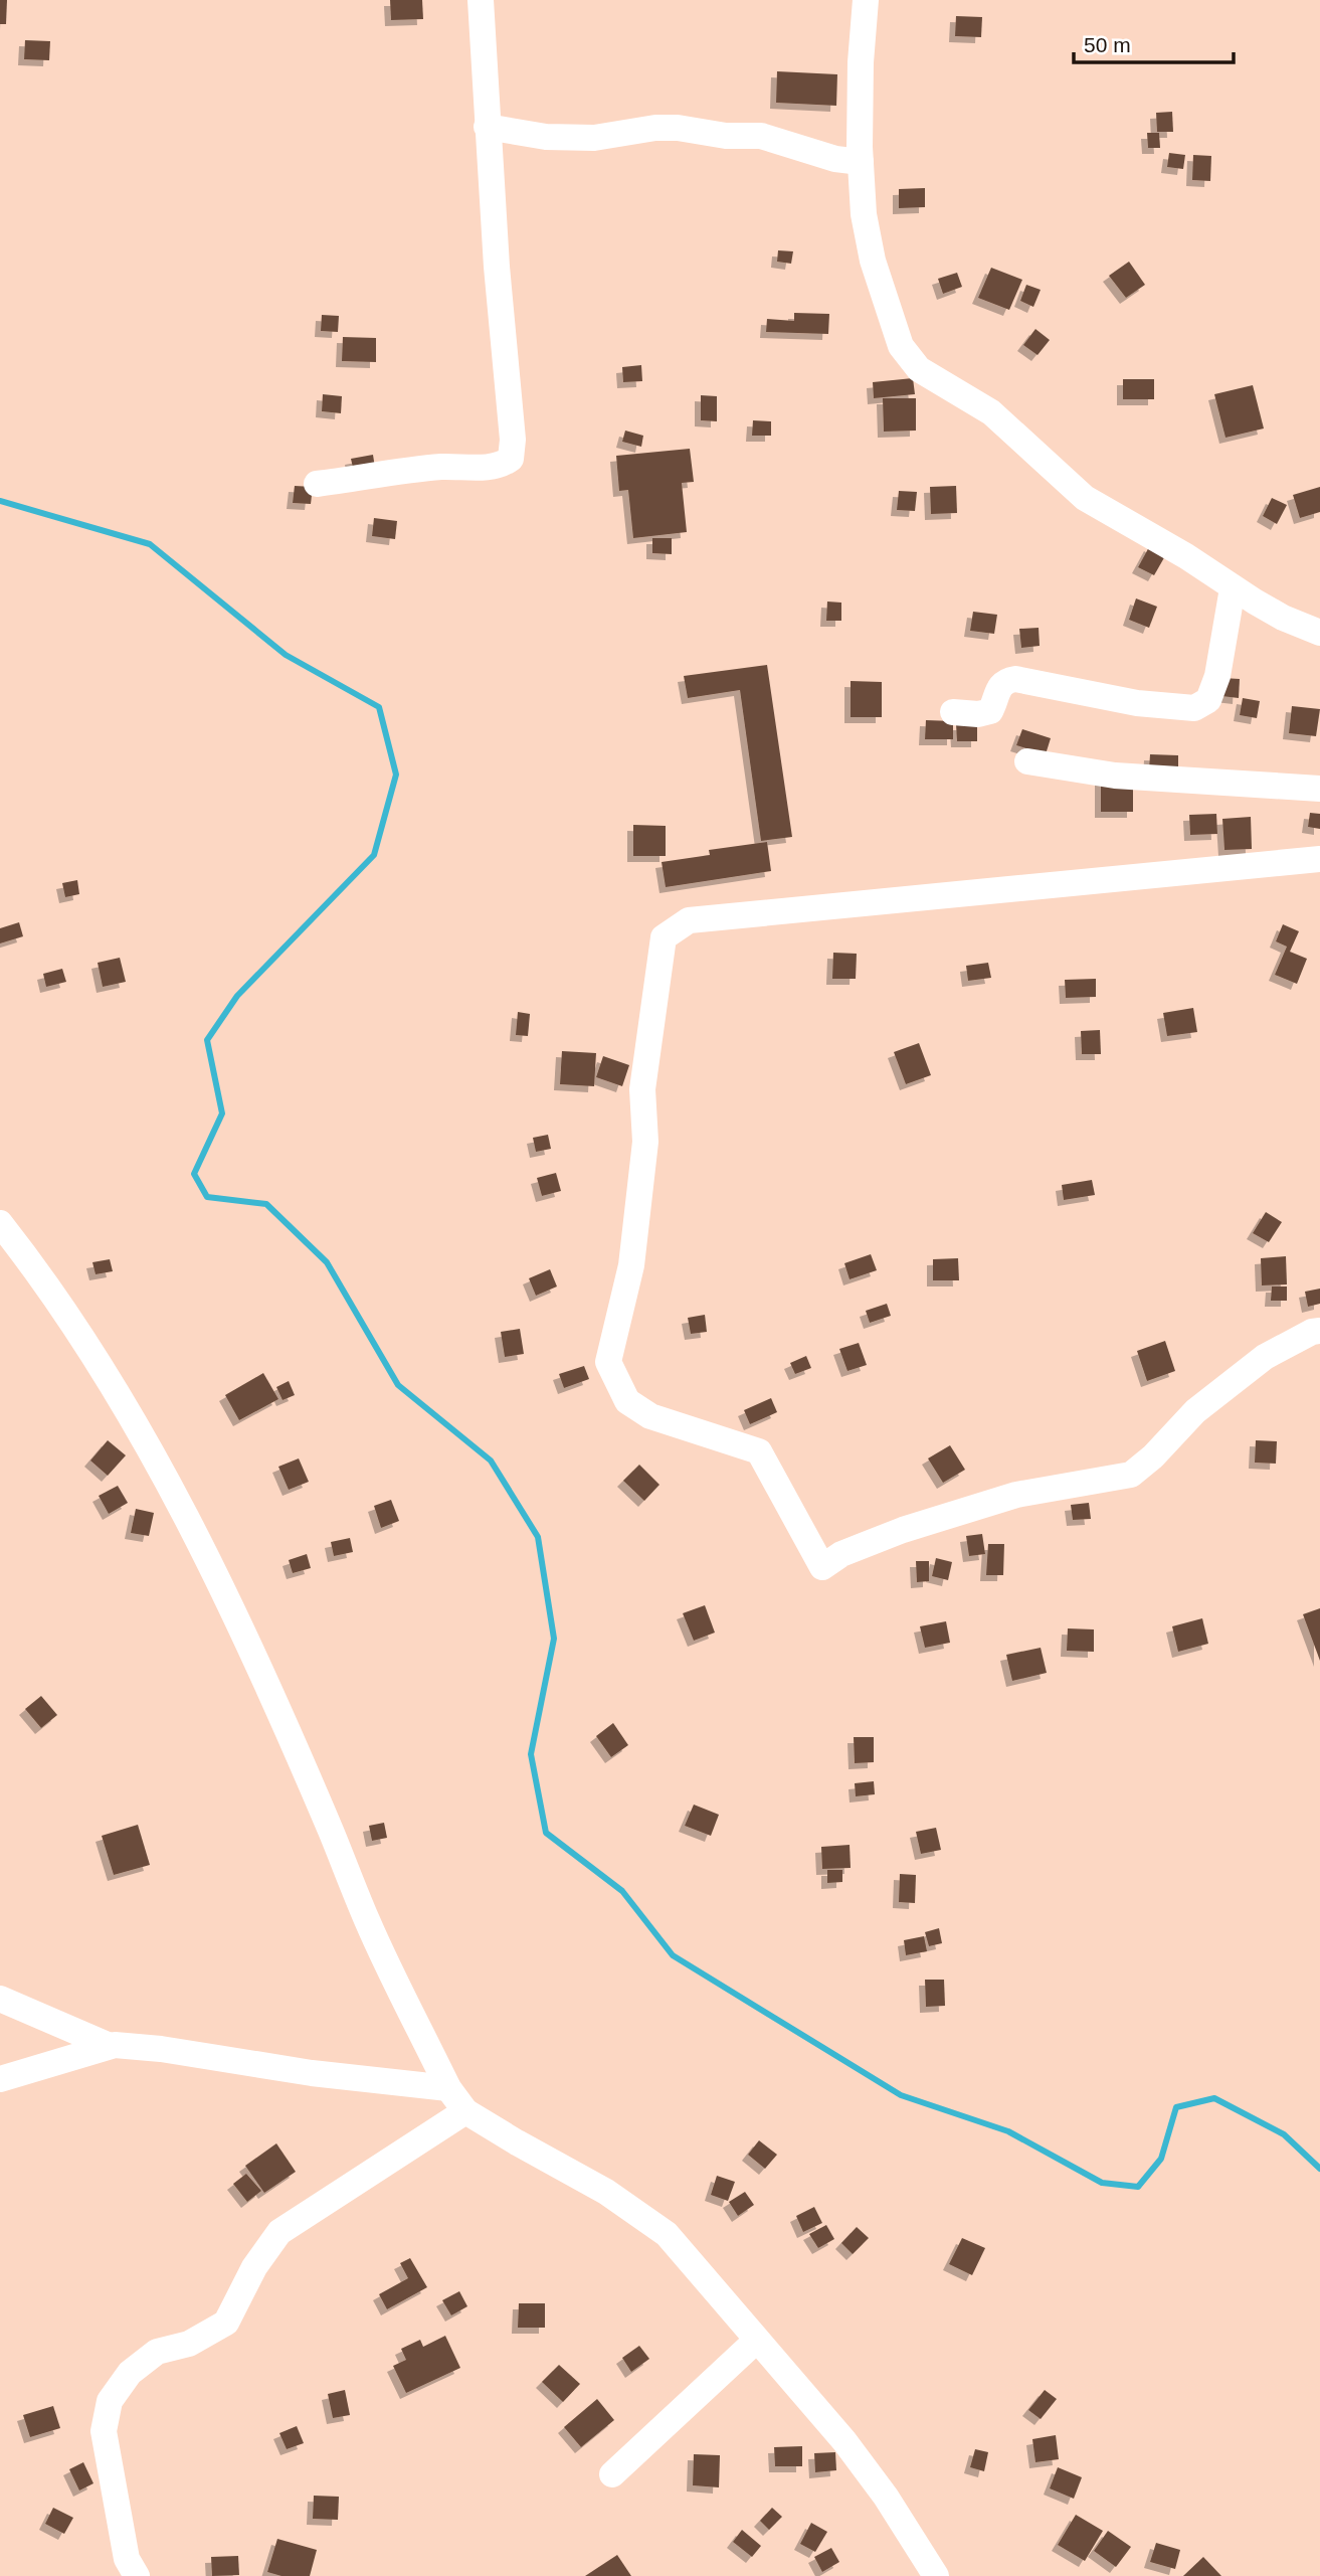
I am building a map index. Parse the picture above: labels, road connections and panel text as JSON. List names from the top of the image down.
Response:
{
  "scale_bar": "50 m"
}
